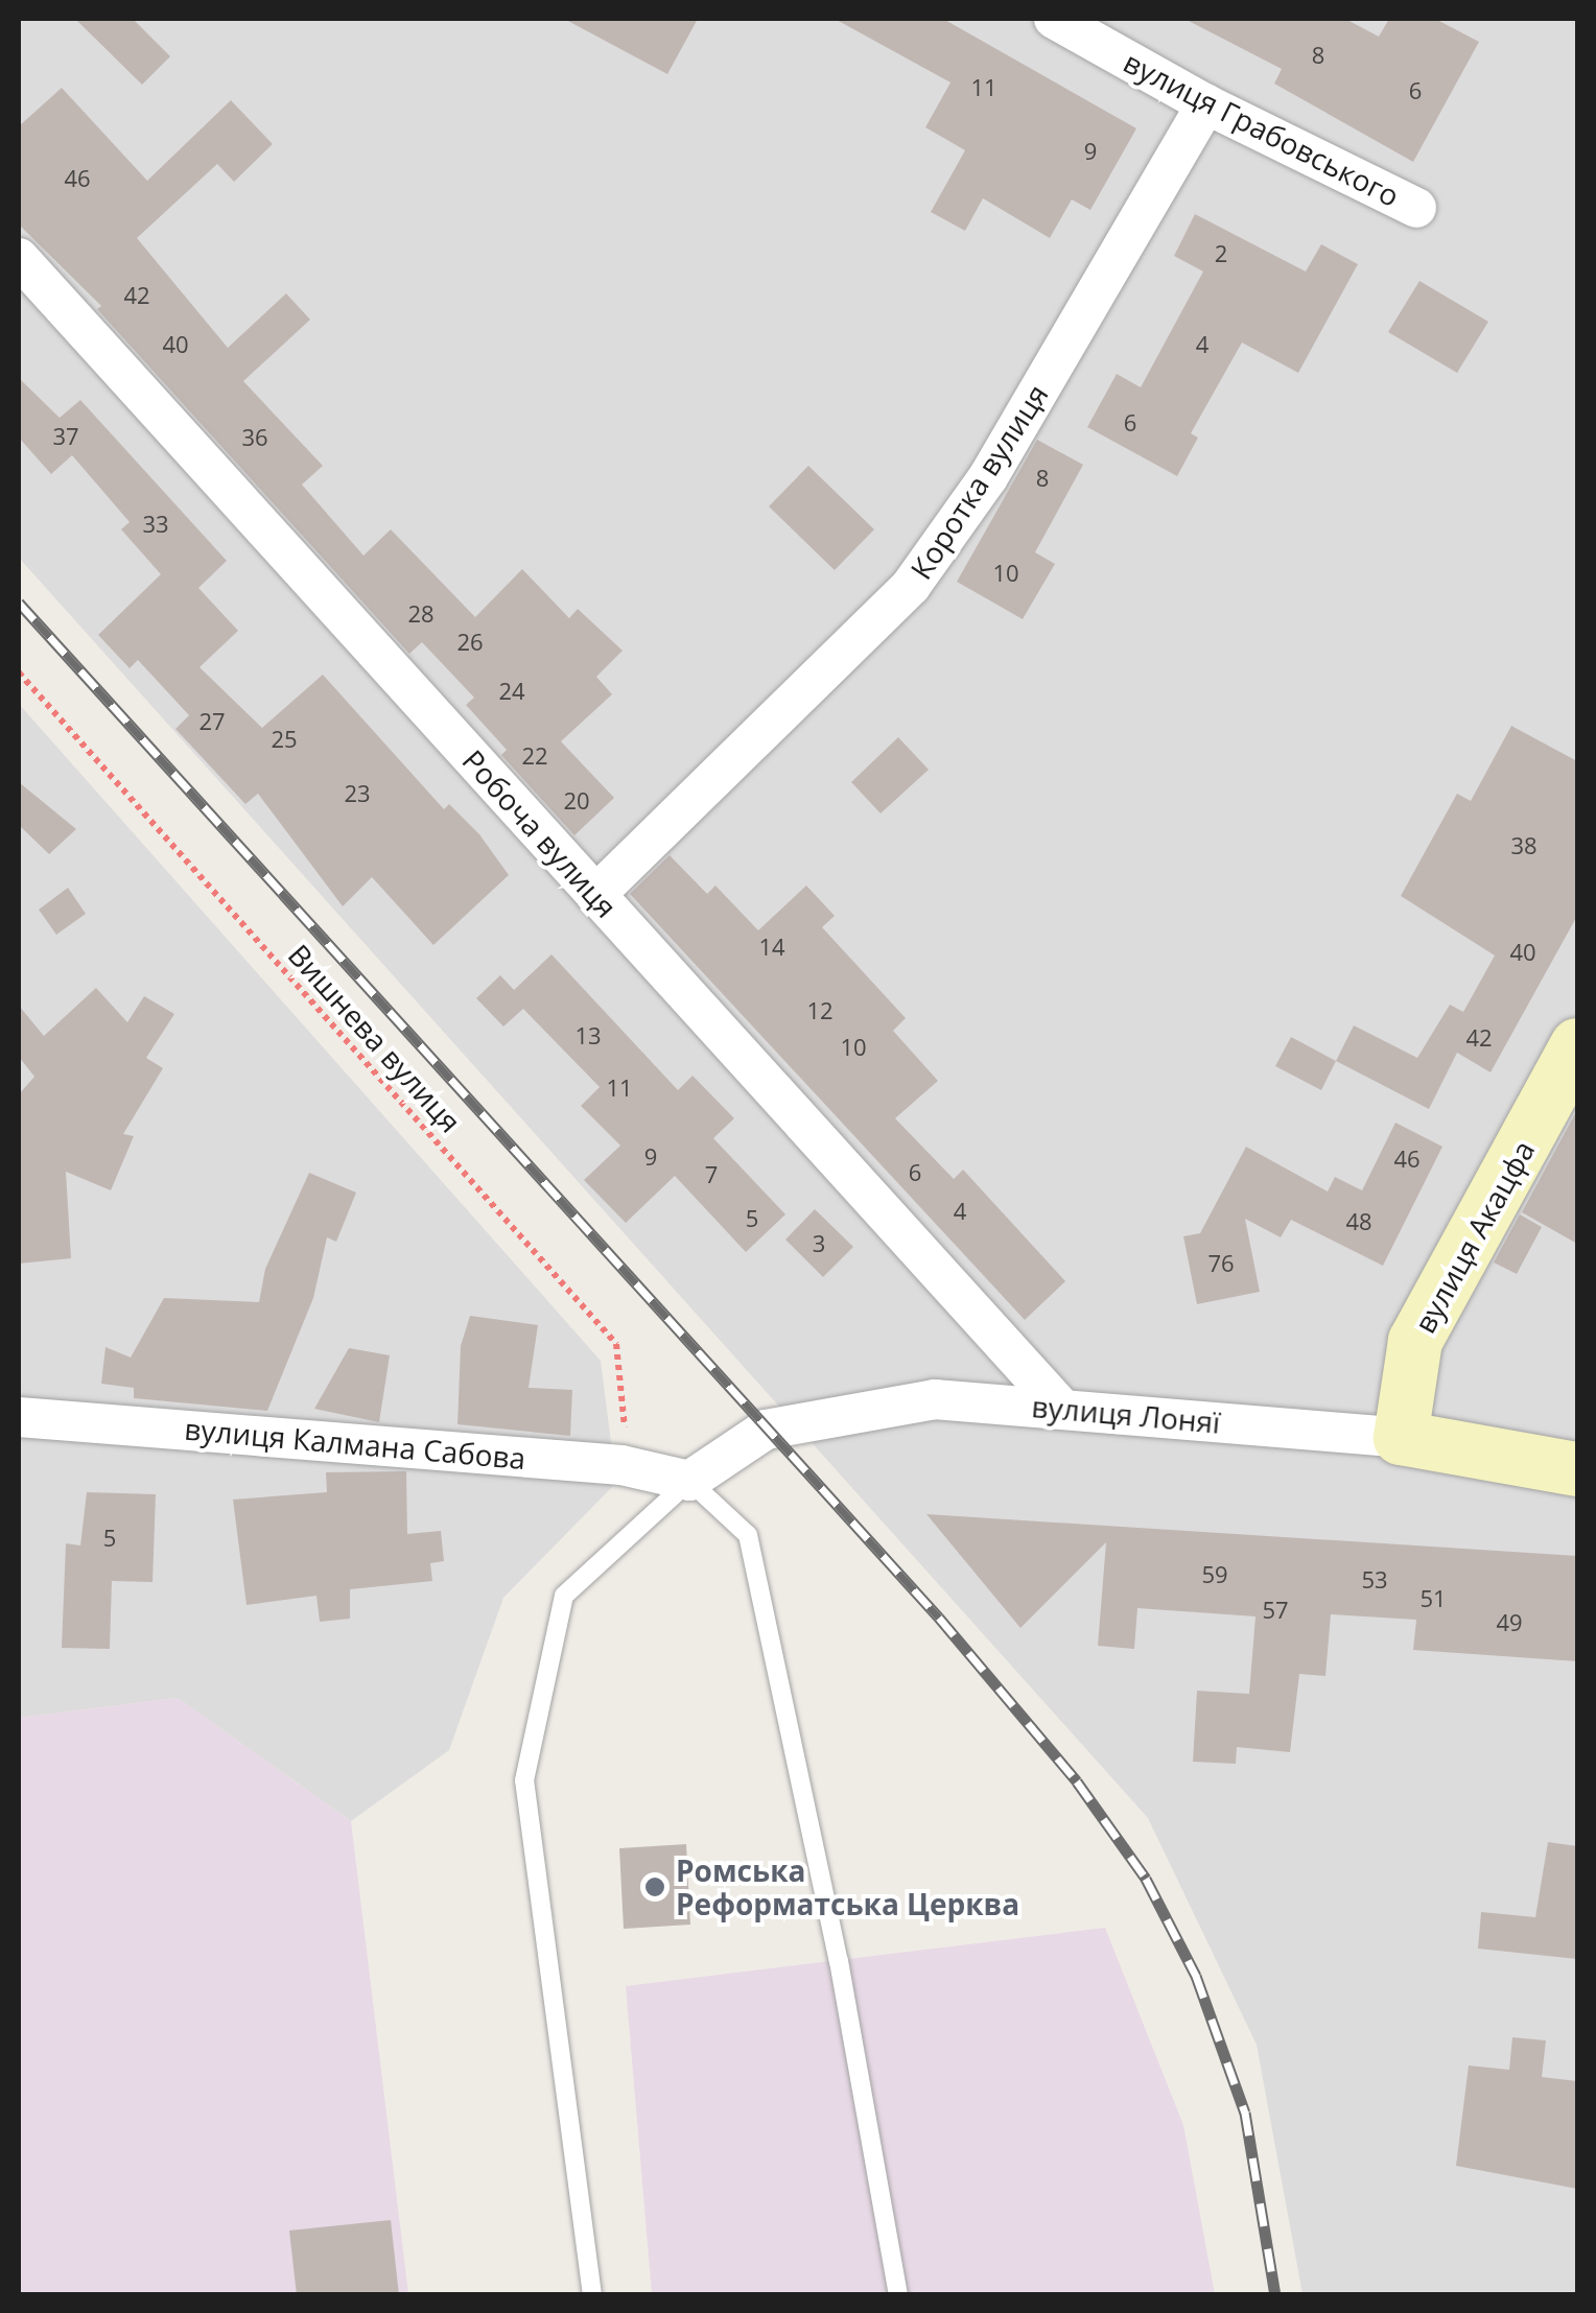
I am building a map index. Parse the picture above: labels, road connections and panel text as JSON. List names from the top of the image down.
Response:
{
  "streets": {
    "street": [
      "вулиця Грабовського",
      "Коротка вулиця",
      "Робоча вулиця",
      "вулиця Акацфа",
      "вулиця Лоняї",
      "вулиця Калмана Сабова"
    ],
    "path": ["Вишнева вулиця"]
  },
  "crossings": [
    ["вулиця Грабовського", "Коротка вулиця"],
    ["Коротка вулиця", "Робоча вулиця"],
    ["Робоча вулиця", "вулиця Лоняї"],
    ["Вишнева вулиця", "вулиця Калмана Сабова"],
    ["вулиця Акацфа", "вулиця Лоняї"],
    ["вулиця Лоняї", "вулиця Калмана Сабова"]
  ],
  "places": ["Ромська Реформатська Церква"],
  "house_numbers": [
    "8",
    "11",
    "6",
    "9",
    "46",
    "2",
    "42",
    "40",
    "4",
    "6",
    "37",
    "36",
    "8",
    "33",
    "10",
    "28",
    "26",
    "24",
    "27",
    "25",
    "22",
    "23",
    "20",
    "38",
    "14",
    "40",
    "12",
    "13",
    "42",
    "10",
    "11",
    "9",
    "46",
    "6",
    "7",
    "4",
    "5",
    "48",
    "3",
    "76",
    "5",
    "59",
    "53",
    "51",
    "57",
    "49"
  ]
}
